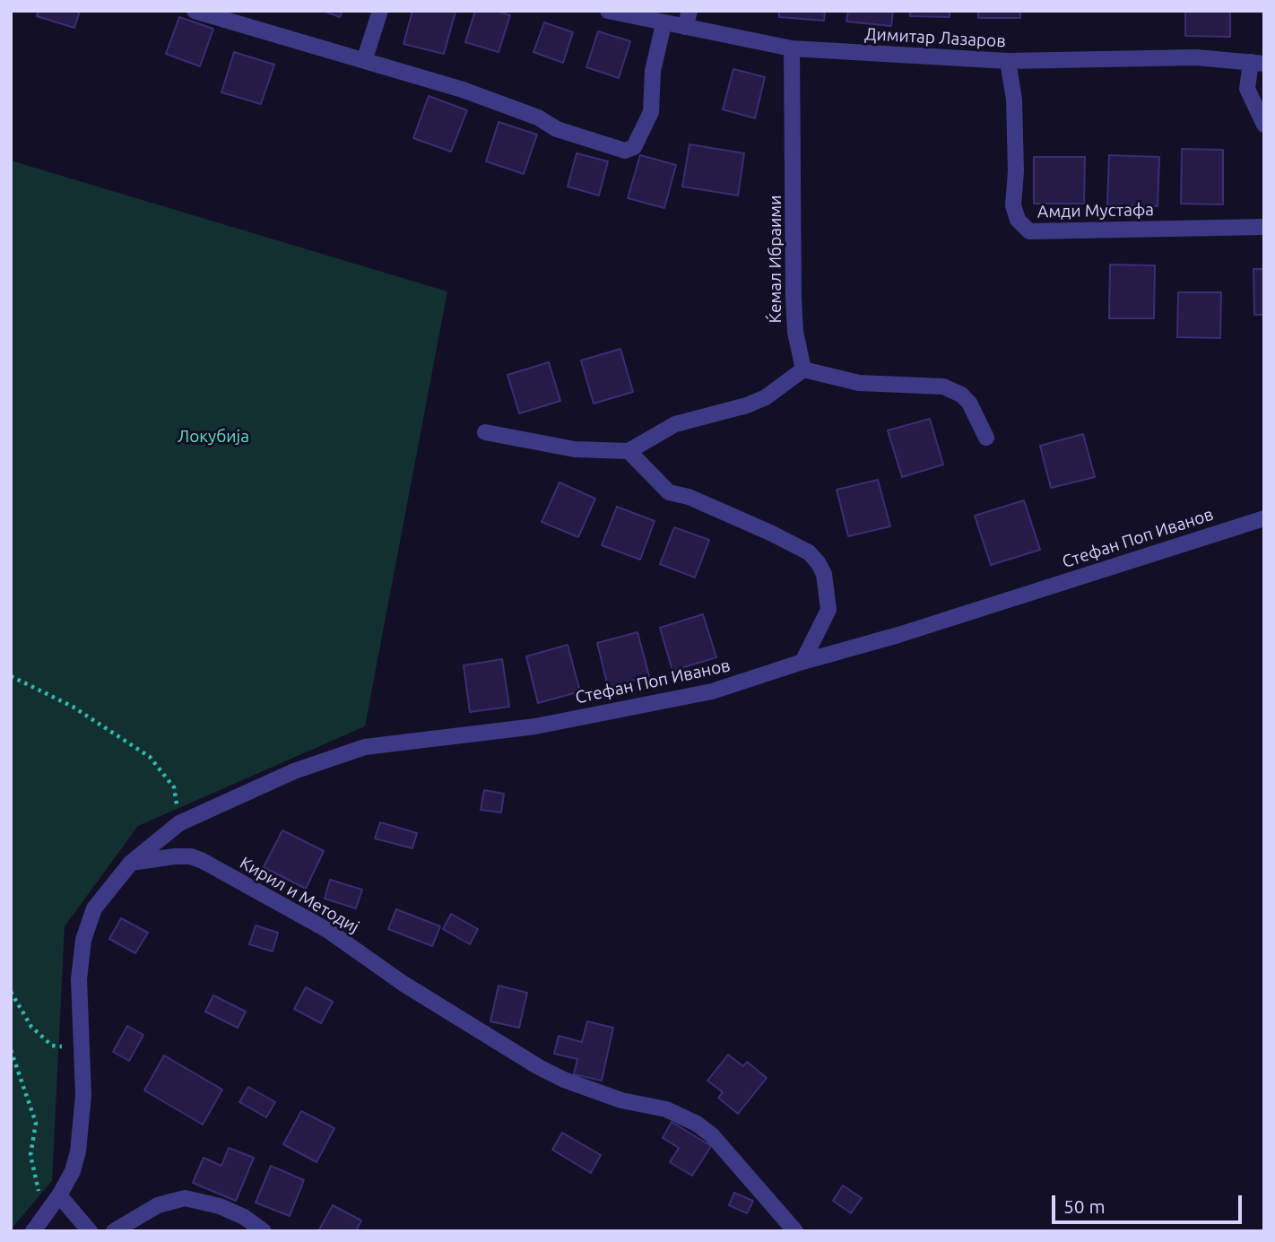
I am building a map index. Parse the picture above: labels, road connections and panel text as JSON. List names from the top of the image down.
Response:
{
  "streets": {
    "street": [
      "Димитар Лазаров",
      "Амди Мустафа",
      "Ќемал Ибраими",
      "Стефан Поп Иванов",
      "Кирил и Методиј"
    ]
  },
  "crossings": [
    ["Димитар Лазаров", "Амди Мустафа"],
    ["Димитар Лазаров", "Ќемал Ибраими"],
    ["Стефан Поп Иванов", "Кирил и Методиј"]
  ],
  "parks": ["Локубија"],
  "scale_bar": "50 m"
}
